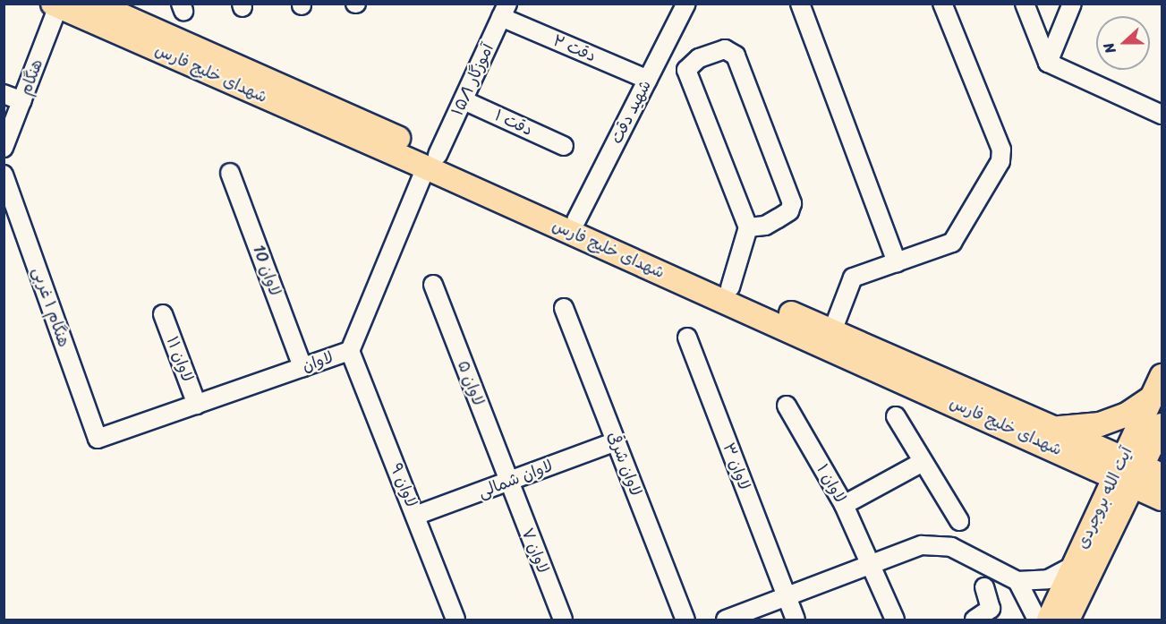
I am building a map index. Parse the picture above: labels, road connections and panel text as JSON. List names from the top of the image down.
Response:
{
  "streets": {
    "main road": ["شهدای خلیج فارس", "آیت الله بروجردی"],
    "street": [
      "دقت ۲",
      "هنگام",
      "آموزگار ۱۵/۱",
      "شهید دقت",
      "دقت ۱",
      "لاوان 10",
      "هنگام ۱ غربی",
      "لاوان ۱۱",
      "لاوان",
      "لاوان ۵",
      "لاوان شرقی",
      "لاوان ۳",
      "لاوان شمالی",
      "لاوان ۱",
      "لاوان ۹",
      "لاوان ۷"
    ]
  },
  "crossings": [
    ["دقت ۲", "آموزگار ۱۵/۱"],
    ["دقت ۲", "شهید دقت"],
    ["شهدای خلیج فارس", "هنگام"],
    ["شهدای خلیج فارس", "آموزگار ۱۵/۱"],
    ["شهدای خلیج فارس", "شهید دقت"],
    ["شهدای خلیج فارس", "لاوان"],
    ["شهدای خلیج فارس", "آیت الله بروجردی"],
    ["آموزگار ۱۵/۱", "دقت ۱"],
    ["آموزگار ۱۵/۱", "لاوان"],
    ["لاوان 10", "لاوان"],
    ["هنگام ۱ غربی", "لاوان"],
    ["لاوان ۱۱", "لاوان"],
    ["لاوان", "لاوان ۹"],
    ["لاوان ۵", "لاوان شمالی"],
    ["لاوان ۵", "لاوان ۷"],
    ["لاوان شرقی", "لاوان شمالی"],
    ["لاوان شمالی", "لاوان ۹"],
    ["لاوان شمالی", "لاوان ۷"]
  ],
  "north": "left"
}
